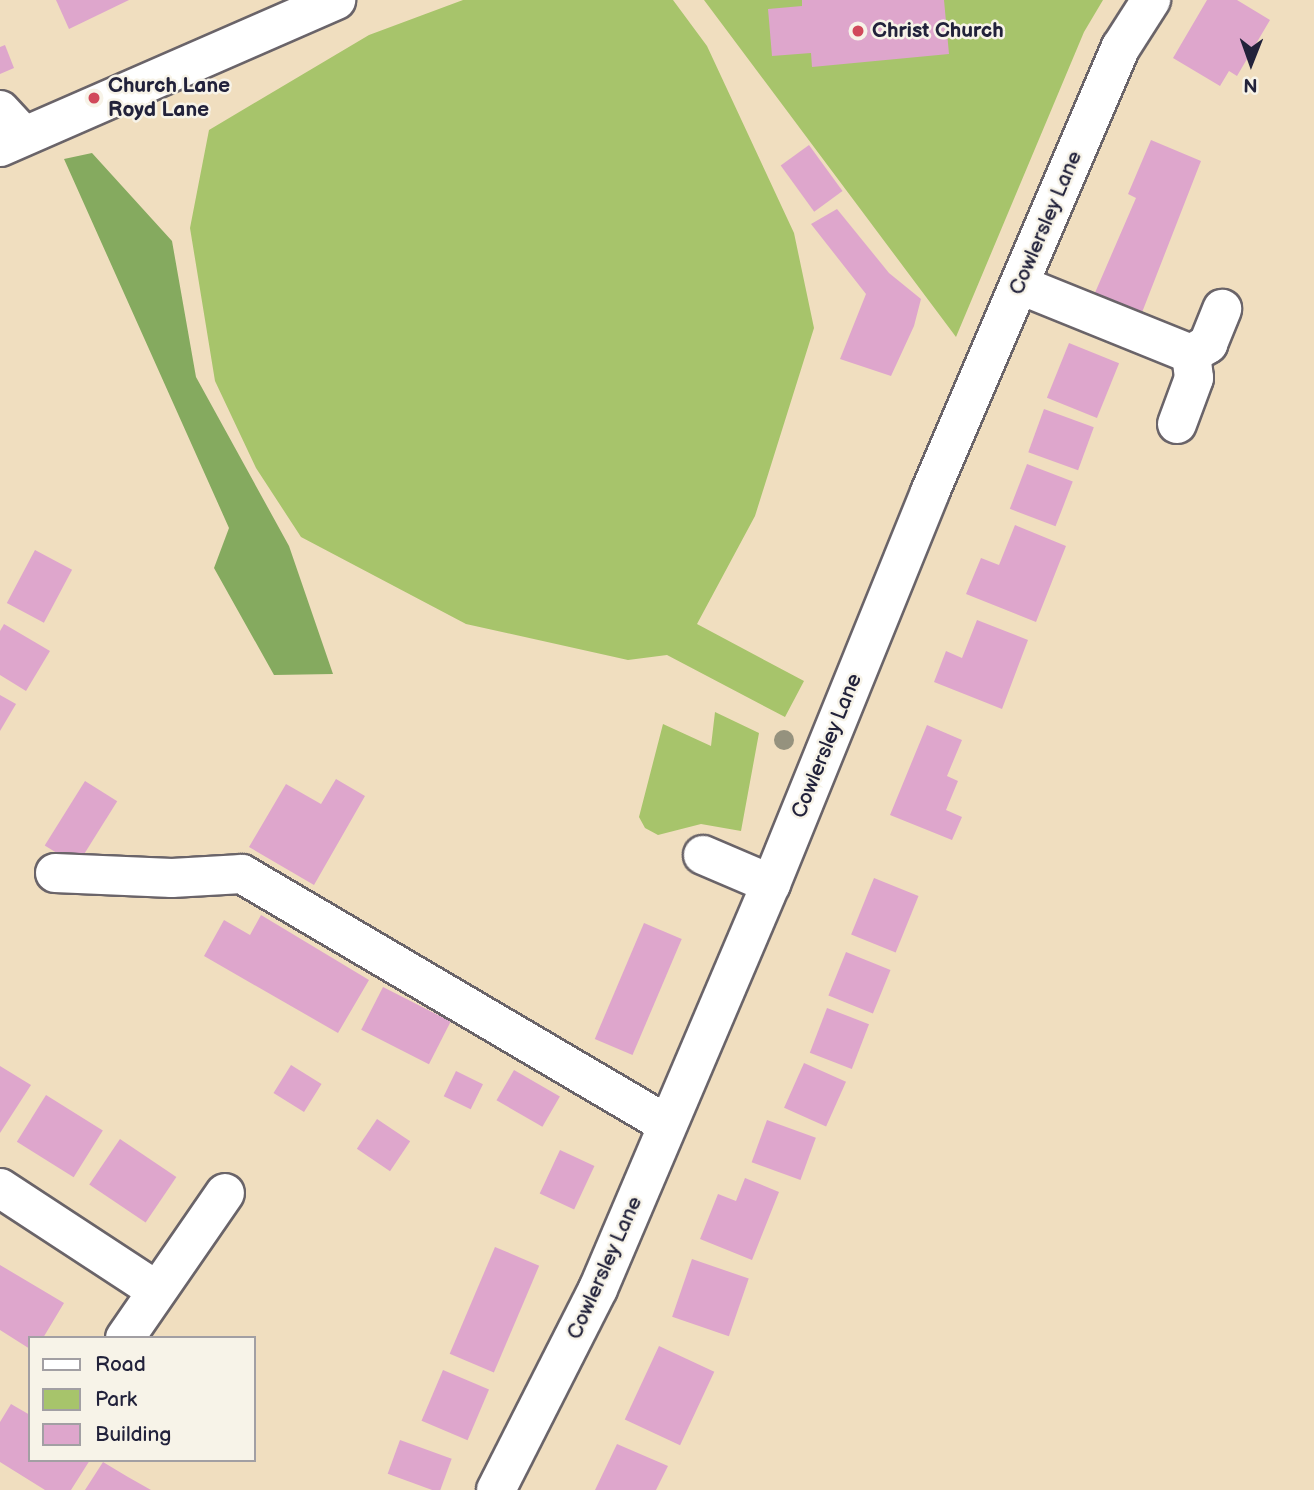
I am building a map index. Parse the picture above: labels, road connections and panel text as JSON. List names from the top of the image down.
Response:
{
  "streets": {
    "street": ["Cowlersley Lane"]
  },
  "places": ["Christ Church", "Church Lane Royd Lane"],
  "legend": ["Road", "Park", "Building"],
  "north": "bottom"
}
